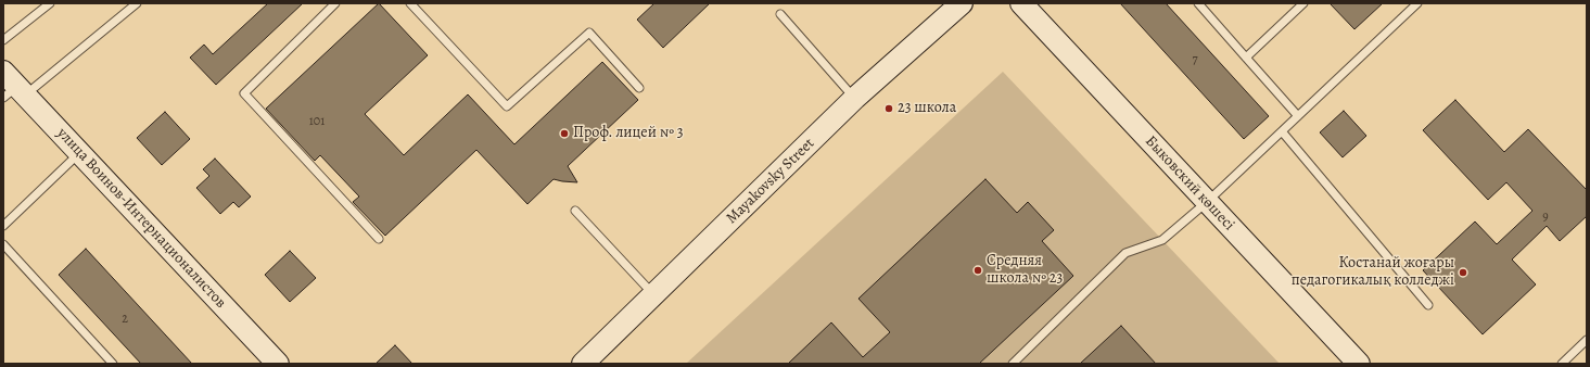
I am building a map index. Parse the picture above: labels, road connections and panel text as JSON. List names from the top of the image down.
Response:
{
  "streets": {
    "main road": ["Mayakovsky Street", "Быковский көшесі", "улица Воинов-Интернационалистов"]
  },
  "places": [
    "23 школа",
    "Проф. лицей № 3",
    "Средняя школа № 23",
    "Костанай жоғары педагогикалық колледжі"
  ],
  "house_numbers": [
    "7",
    "101",
    "9",
    "2"
  ]
}
